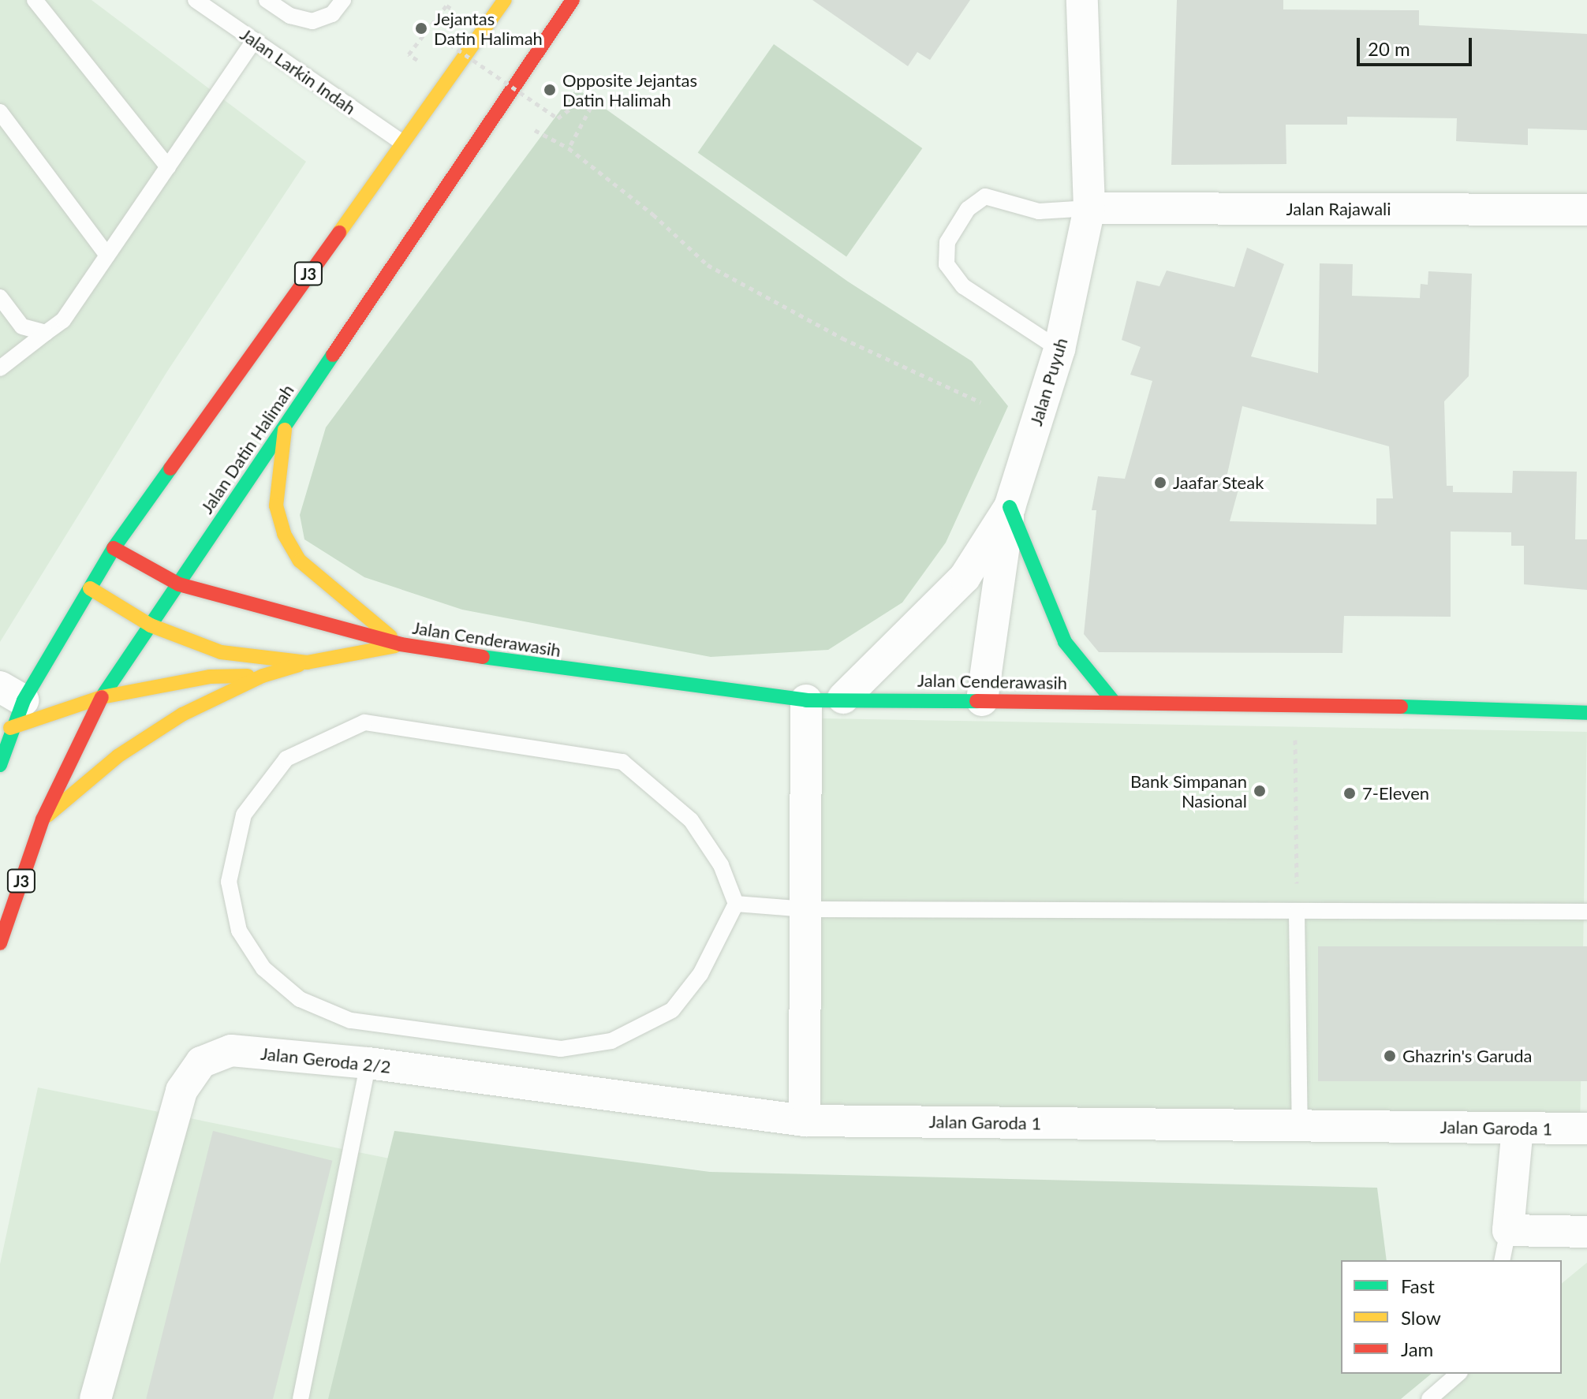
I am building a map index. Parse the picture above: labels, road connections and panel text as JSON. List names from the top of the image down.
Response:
{
  "streets": {
    "main road": ["J3", "Jalan Datin Halimah", "Jalan Cenderawasih"],
    "street": [
      "Jalan Rajawali",
      "Jalan Puyuh",
      "Jalan Geroda 2/2",
      "Jalan Garoda 1"
    ],
    "lane": ["Jalan Larkin Indah"]
  },
  "crossings": [
    ["Jalan Larkin Indah", "J3"],
    ["Jalan Rajawali", "Jalan Puyuh"],
    ["J3", "Jalan Cenderawasih"],
    ["Jalan Puyuh", "Jalan Cenderawasih"],
    ["Jalan Datin Halimah", "Jalan Cenderawasih"],
    ["Jalan Geroda 2/2", "Jalan Garoda 1"]
  ],
  "places": [
    "Jejantas Datin Halimah",
    "Opposite Jejantas Datin Halimah",
    "Jaafar Steak",
    "Bank Simpanan Nasional",
    "7-Eleven",
    "Ghazrin's Garuda"
  ],
  "legend": ["Fast", "Slow", "Jam"],
  "scale_bar": "20 m"
}
